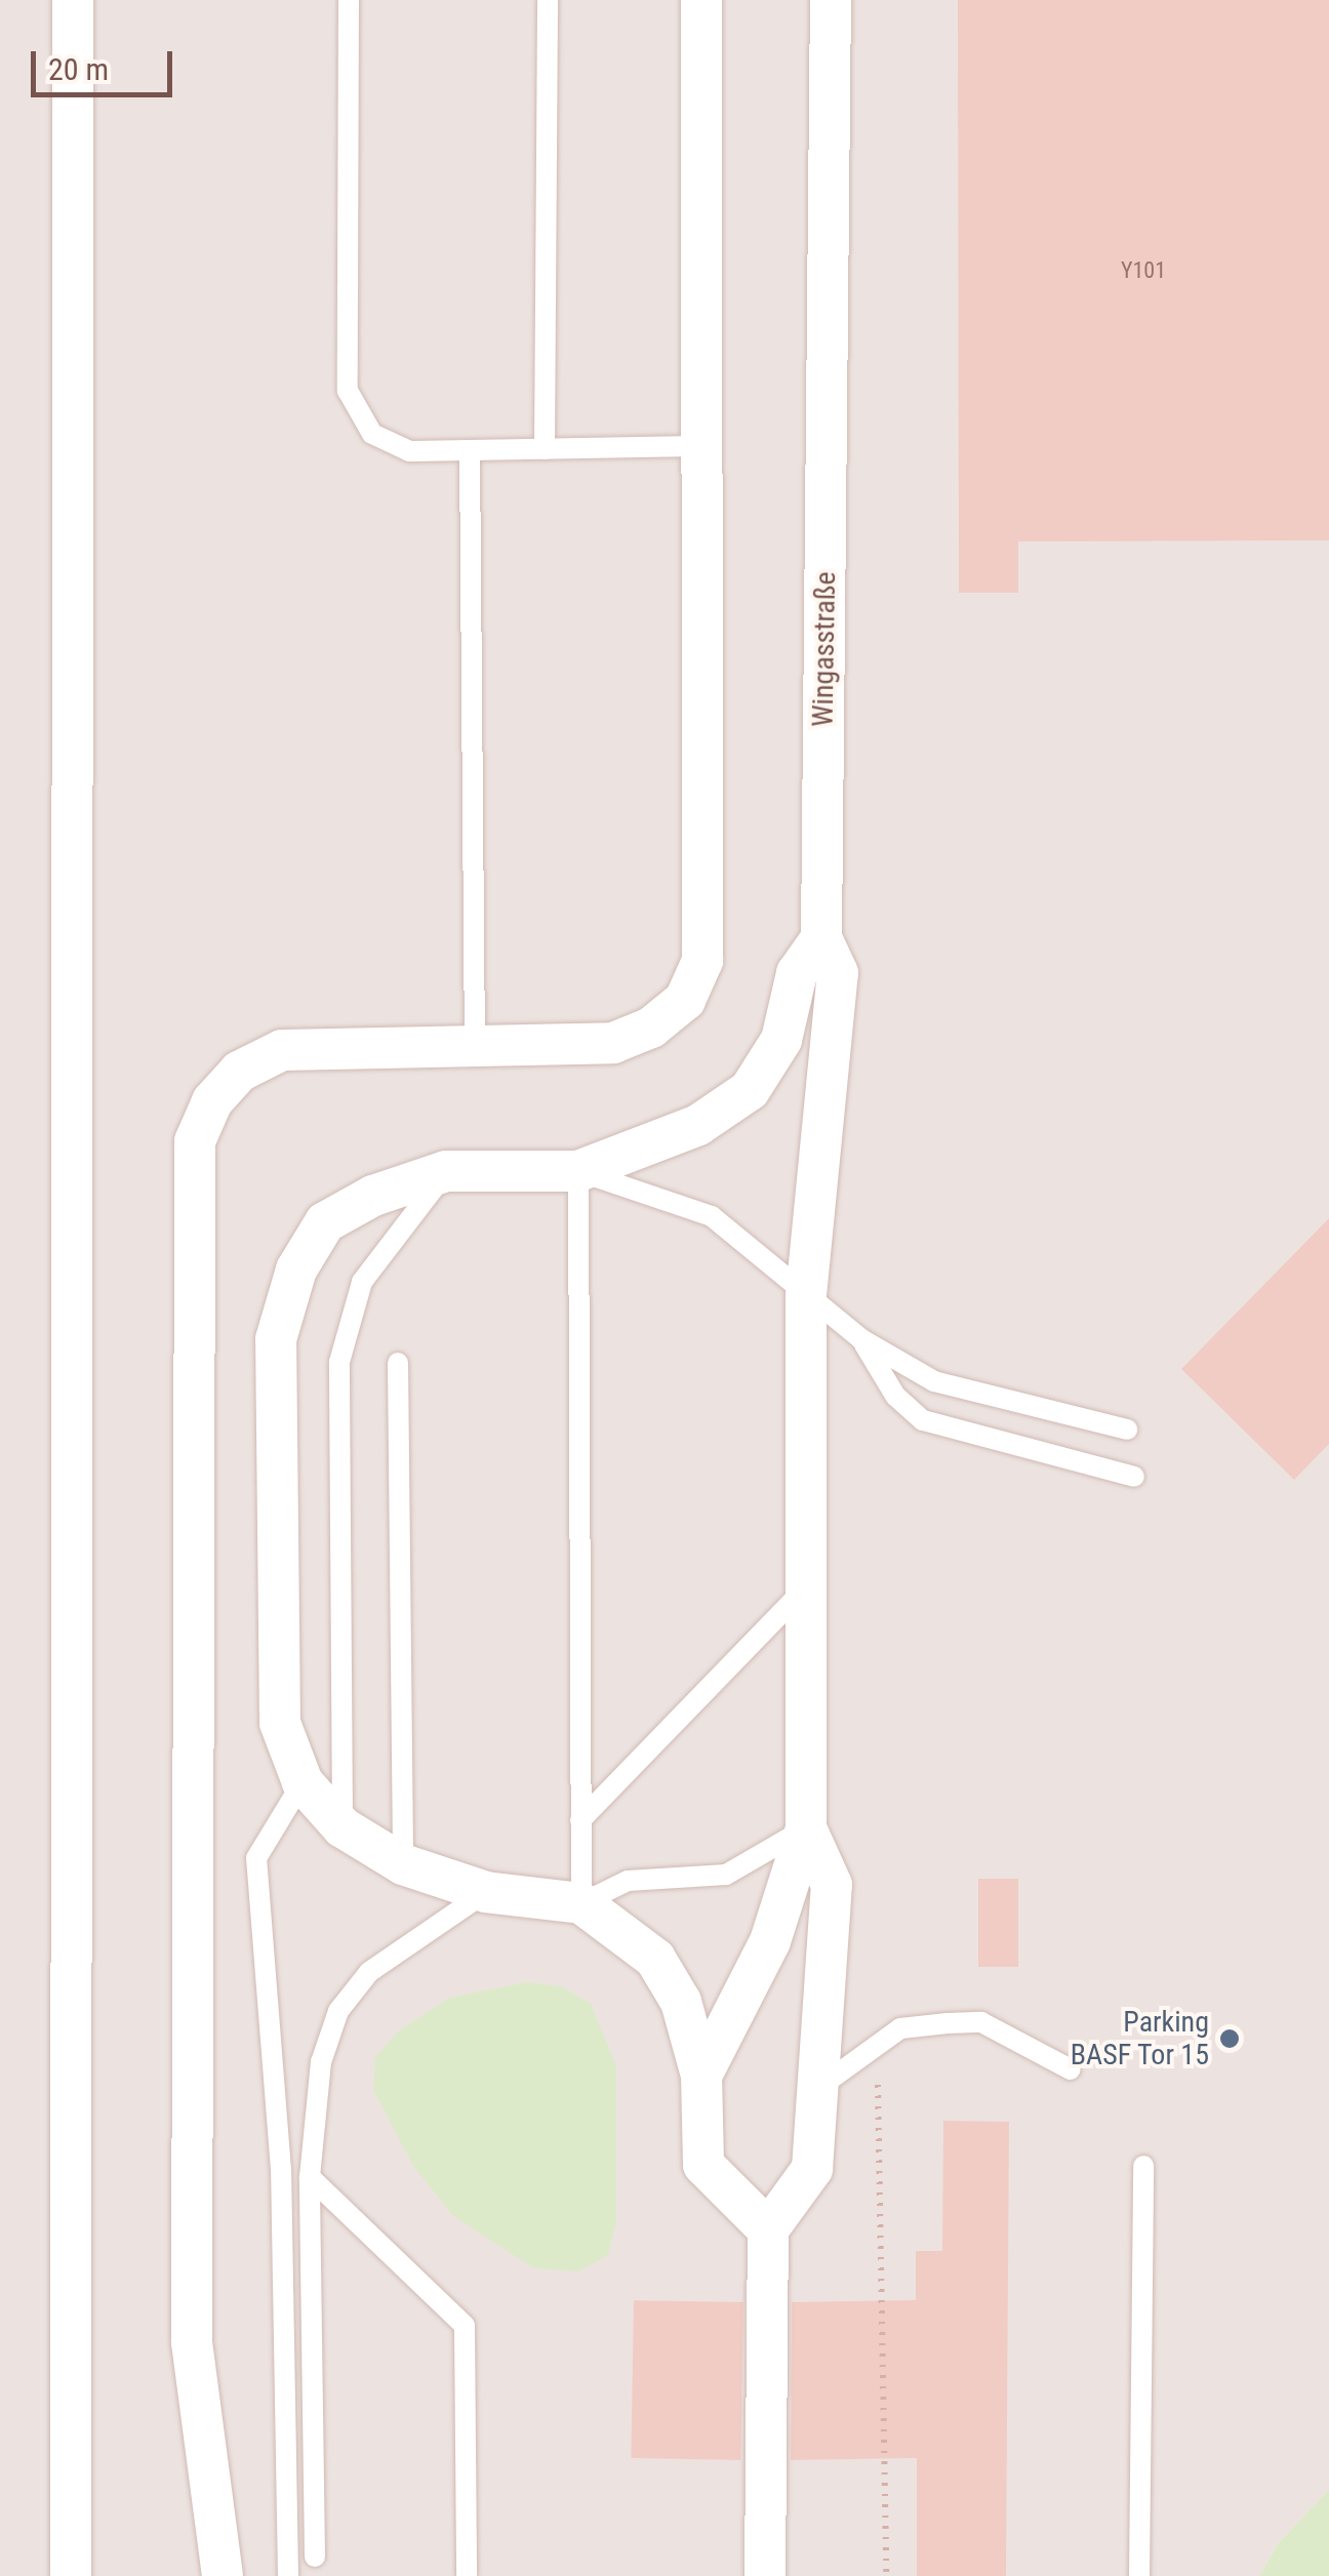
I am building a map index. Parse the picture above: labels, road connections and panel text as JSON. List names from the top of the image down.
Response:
{
  "streets": {
    "street": ["Wingasstraße"]
  },
  "places": ["Parking BASF Tor 15"],
  "house_numbers": ["Y101"],
  "scale_bar": "20 m"
}
